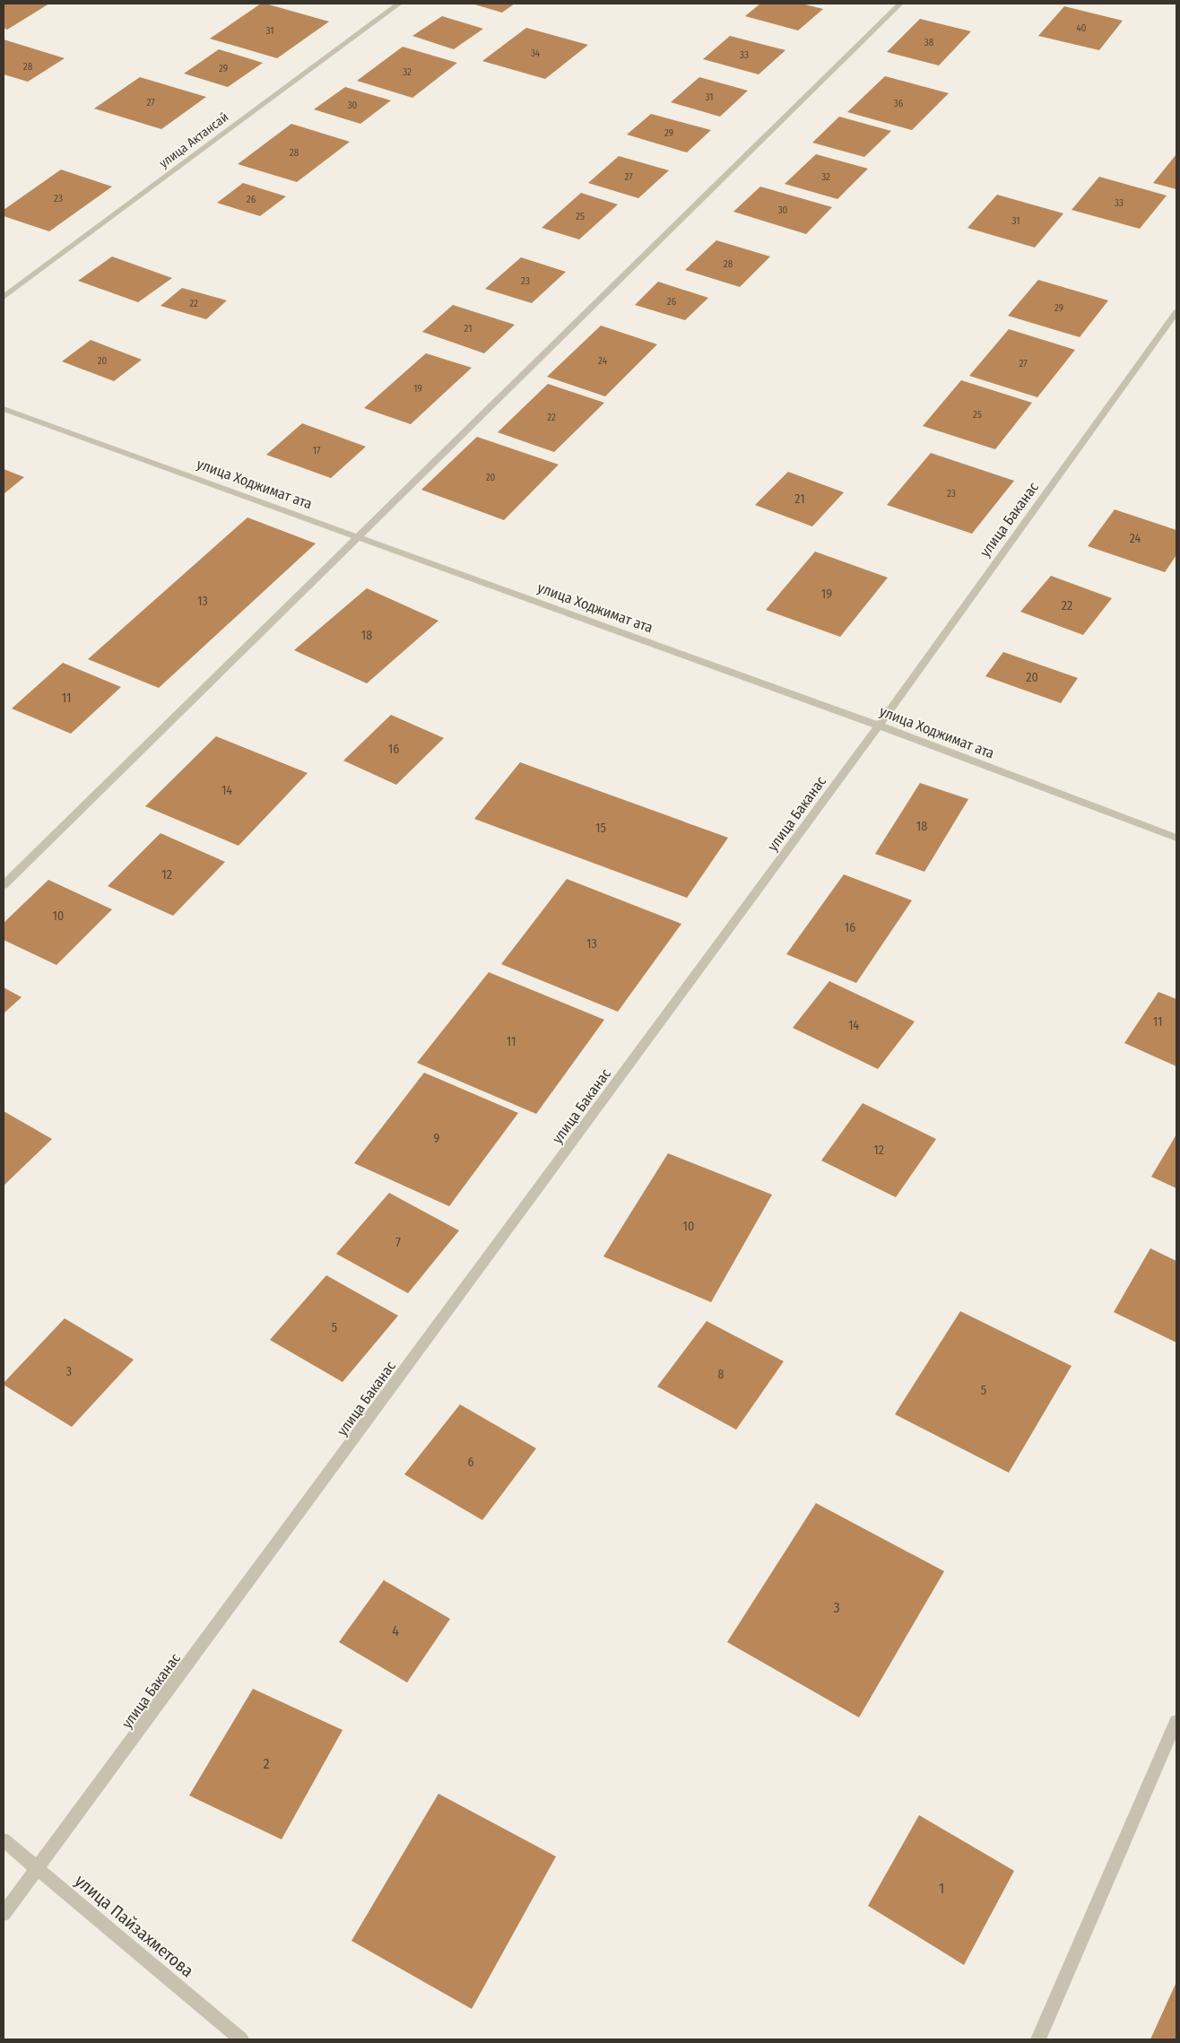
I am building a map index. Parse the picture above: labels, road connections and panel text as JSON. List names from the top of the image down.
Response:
{
  "streets": {
    "street": [
      "улица Актансай",
      "улица Ходжимат ата",
      "улица Баканас",
      "улица Пайзахметова"
    ]
  },
  "crossings": [
    ["улица Ходжимат ата", "улица Баканас"],
    ["улица Баканас", "улица Пайзахметова"]
  ],
  "house_numbers": [
    "40",
    "31",
    "38",
    "34",
    "33",
    "28",
    "29",
    "32",
    "31",
    "27",
    "36",
    "30",
    "29",
    "28",
    "27",
    "32",
    "23",
    "26",
    "33",
    "30",
    "25",
    "31",
    "28",
    "23",
    "26",
    "22",
    "29",
    "21",
    "20",
    "24",
    "27",
    "19",
    "25",
    "22",
    "17",
    "20",
    "23",
    "21",
    "24",
    "19",
    "13",
    "22",
    "18",
    "20",
    "11",
    "16",
    "14",
    "18",
    "15",
    "12",
    "10",
    "16",
    "13",
    "11",
    "14",
    "11",
    "9",
    "12",
    "10",
    "7",
    "5",
    "3",
    "8",
    "5",
    "6",
    "3",
    "4",
    "2",
    "1"
  ]
}
